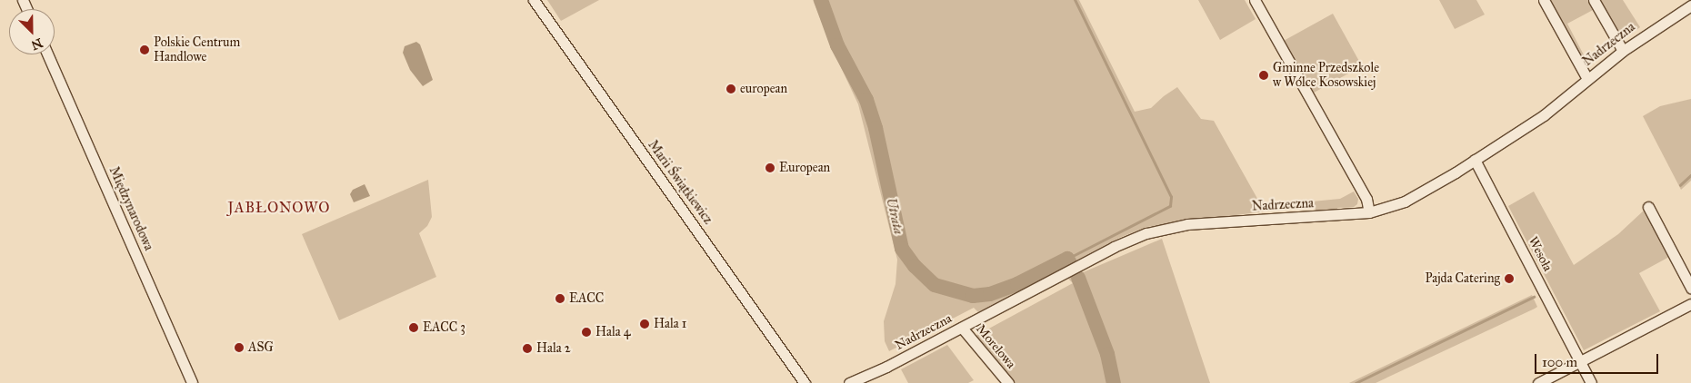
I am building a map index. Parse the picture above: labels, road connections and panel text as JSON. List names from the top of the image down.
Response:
{
  "streets": {
    "street": [
      "Nadrzeczna",
      "Marii Świątkiewicz",
      "Międzynarodowa",
      "Wesoła",
      "Morelowa"
    ]
  },
  "crossings": [
    ["Nadrzeczna", "Wesoła"],
    ["Nadrzeczna", "Morelowa"]
  ],
  "districts": ["JABŁONOWO"],
  "water": ["Utrata"],
  "places": [
    "Polskie Centrum Handlowe",
    "Gminne Przedszkole w Wólce Kosowskiej",
    "european",
    "European",
    "Pajda Catering",
    "EACC",
    "Hala 1",
    "EACC 3",
    "Hala 4",
    "ASG",
    "Hala 2"
  ],
  "scale_bar": "100 m",
  "north": "bottom right"
}
